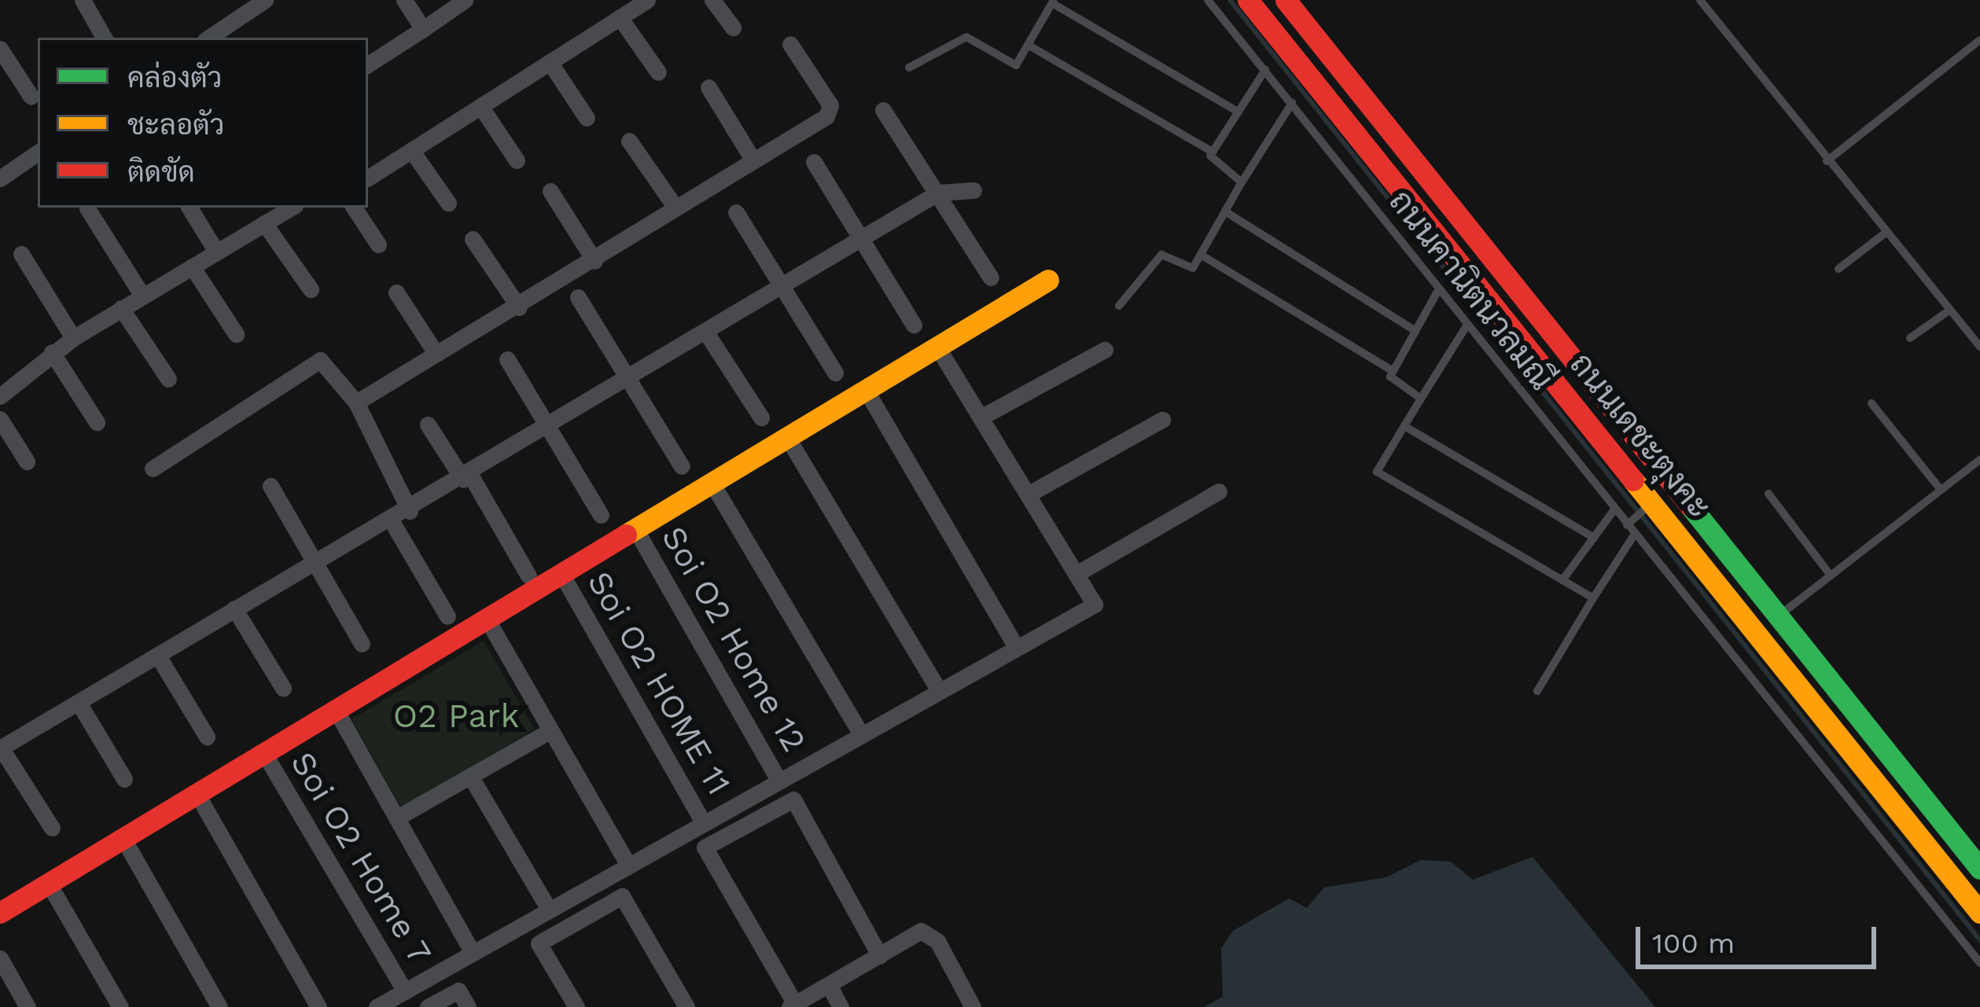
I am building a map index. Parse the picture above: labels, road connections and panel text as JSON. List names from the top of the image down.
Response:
{
  "streets": {
    "street": [
      "ถนนเดชะตุงคะ",
      "Soi O2 Home 12",
      "Soi O2 HOME 11",
      "Soi O2 Home 7"
    ],
    "lane": ["ถนนคานิตนวลมณี"]
  },
  "parks": ["O2 Park"],
  "legend": ["คล่องตัว", "ชะลอตัว", "ติดขัด"],
  "scale_bar": "100 m"
}
